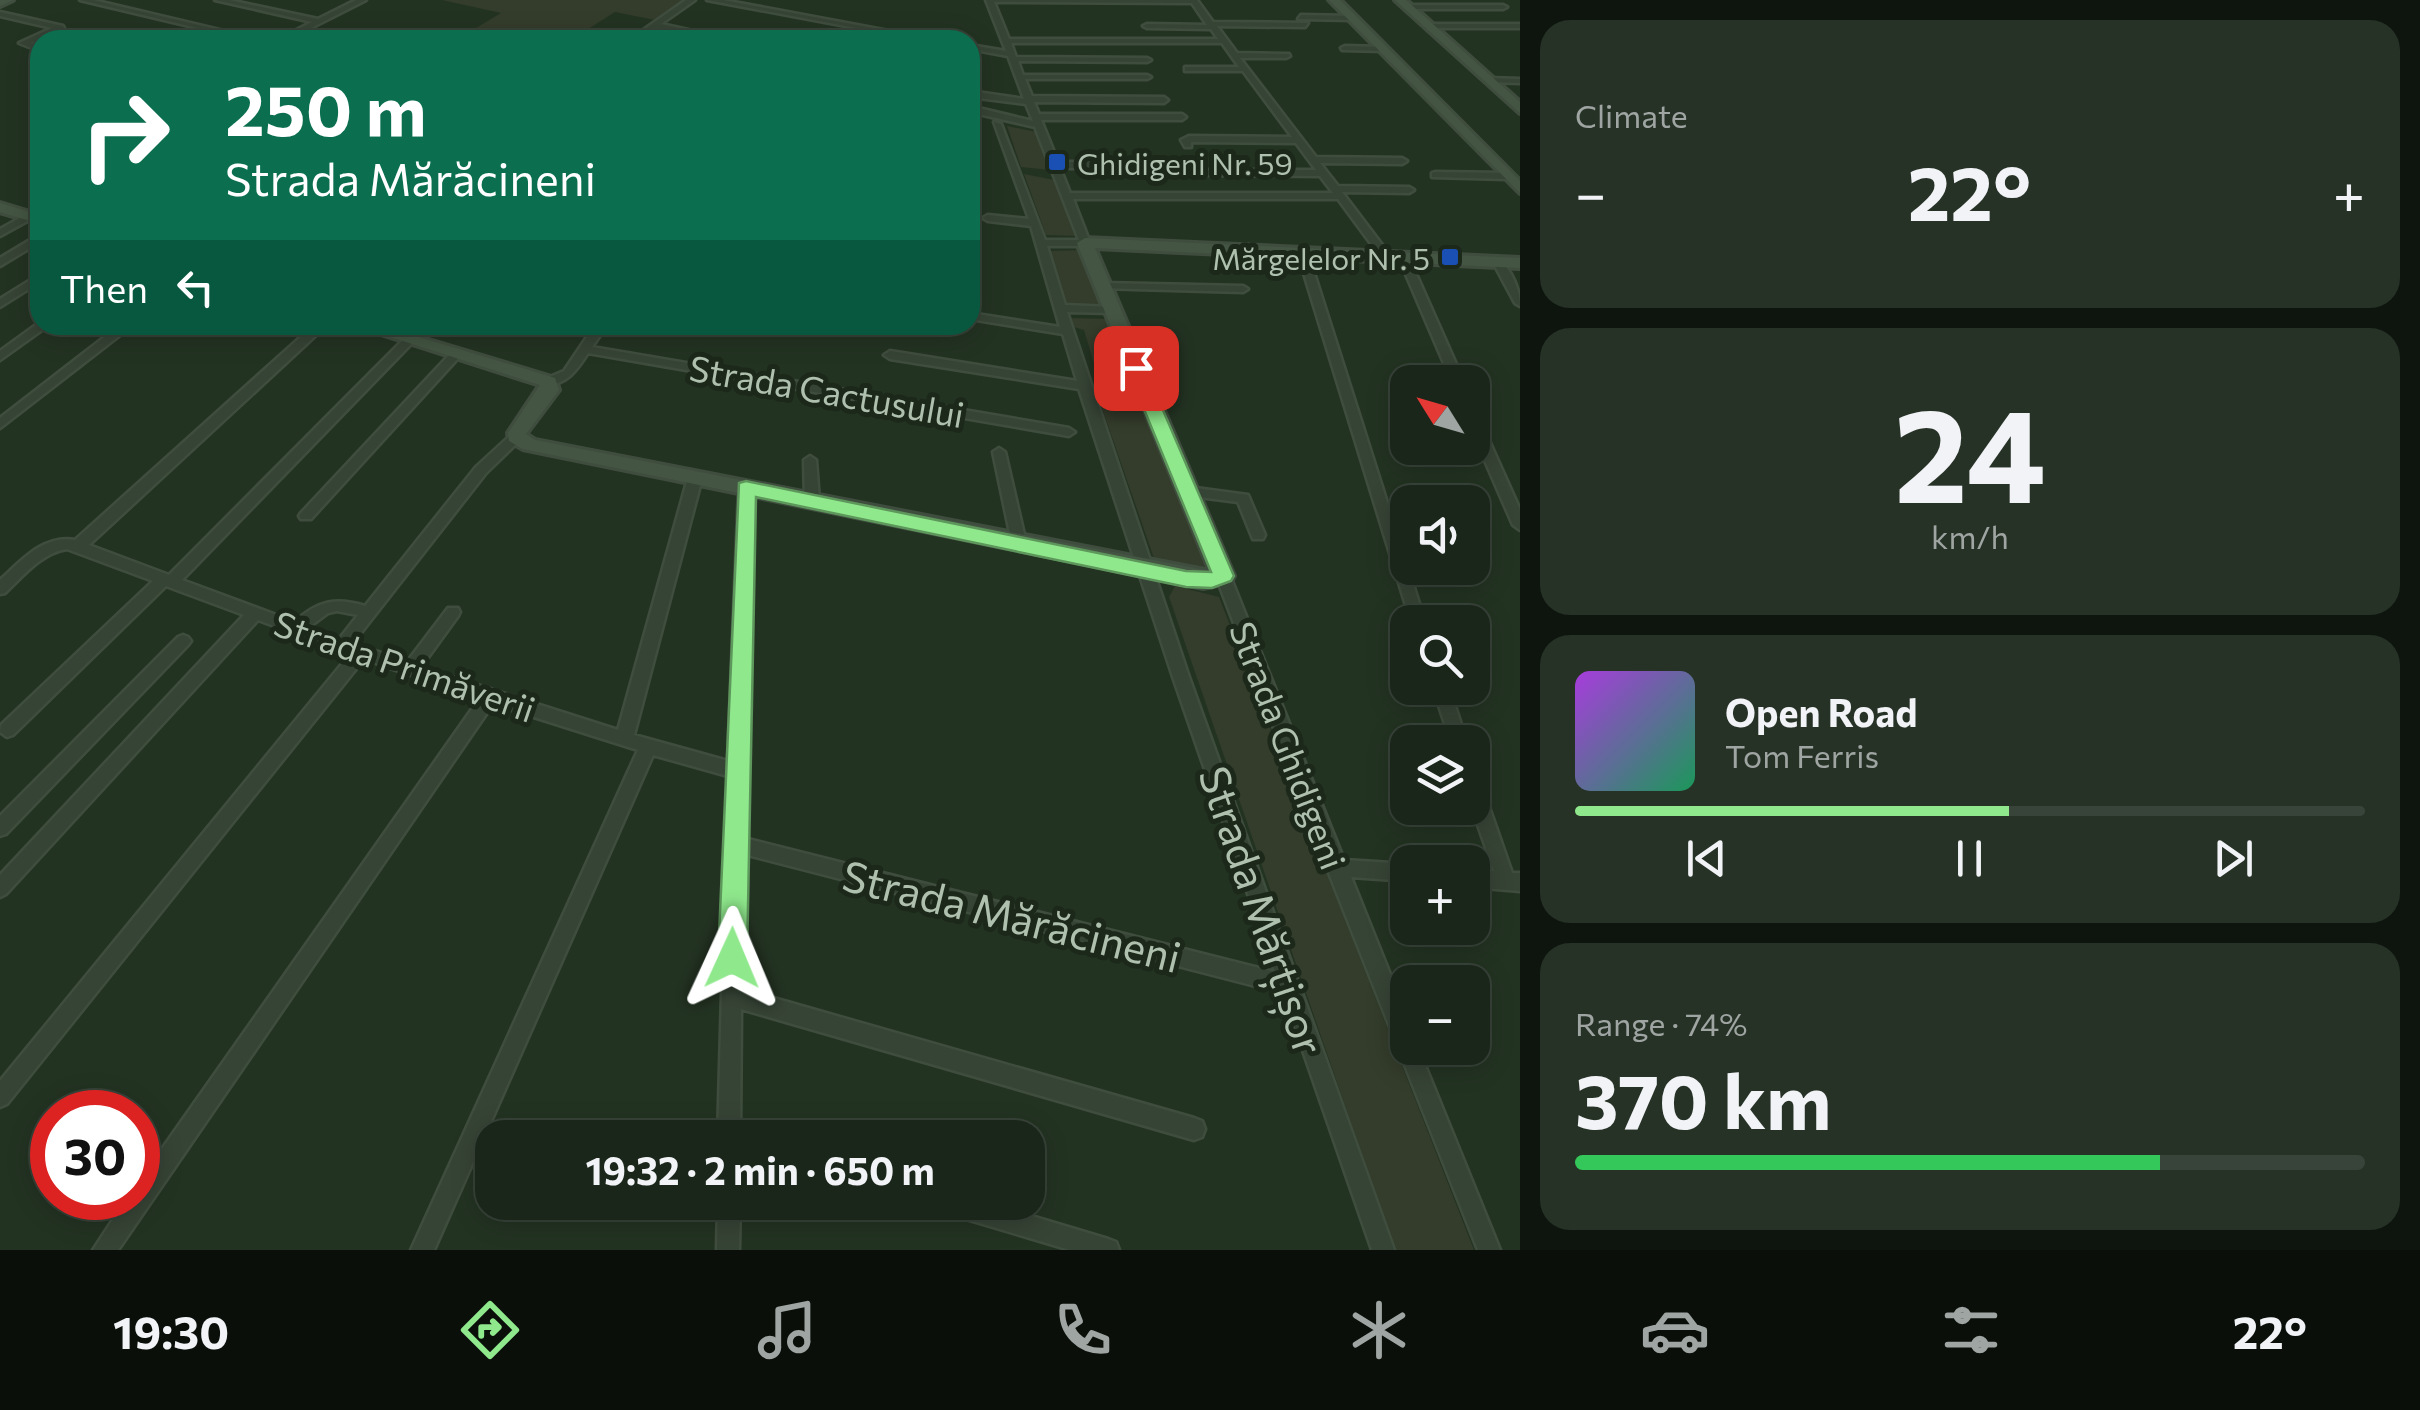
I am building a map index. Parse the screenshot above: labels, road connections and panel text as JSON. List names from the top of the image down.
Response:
{
  "streets": {
    "street": [
      "Strada Cactusului",
      "Strada Primăverii",
      "Strada Ghidigeni",
      "Strada Mărțișor",
      "Strada Mărăcineni"
    ]
  },
  "crossings": [
    ["Strada Mărțișor", "Strada Mărăcineni"]
  ],
  "places": {
    "transit": ["Ghidigeni Nr. 59", "Mărgelelor Nr. 5"]
  },
  "north": "top left",
  "page": {
    "tile": [
      "Climate",
      ["24", "km/h"],
      ["Range · 74%", "370 km"]
    ],
    "turn": ["250 m", "Strada Mărăcineni"],
    "heat": ["−", "22°", "+"],
    "then": "Then",
    "map_buttons": ["+", "−"],
    "song": ["Open Road", "Tom Ferris"],
    "limit": "30",
    "trip": "19:32 · 2 min · 650 m",
    "tabs": ["19:30", "22°"]
  }
}
